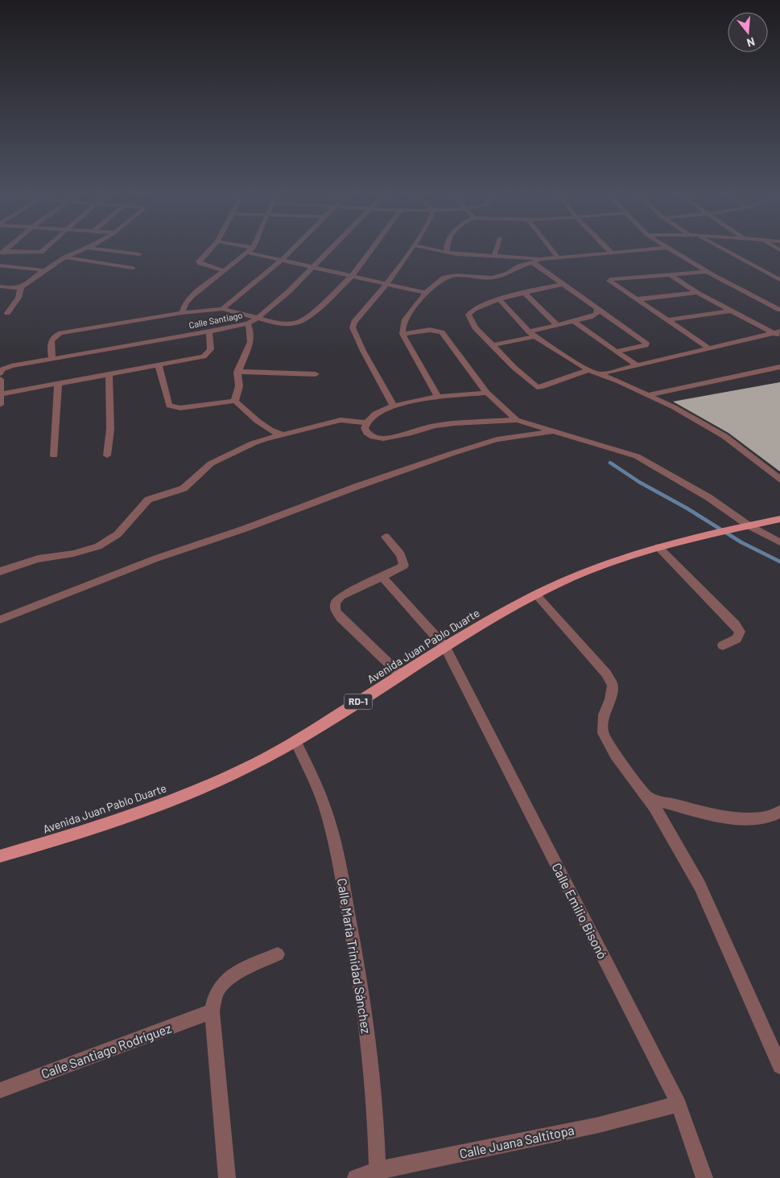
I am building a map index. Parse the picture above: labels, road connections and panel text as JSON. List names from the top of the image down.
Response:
{
  "streets": {
    "main road": ["Avenida Juan Pablo Duarte", "RD-1"],
    "street": [
      "Calle Santiago",
      "Calle Emilio Bisonó",
      "Calle María Trinidad Sánchez",
      "Calle Santiago Rodríguez",
      "Calle Juana Saltitopa"
    ]
  },
  "crossings": [
    ["Avenida Juan Pablo Duarte", "Calle Emilio Bisonó"],
    ["Avenida Juan Pablo Duarte", "Calle María Trinidad Sánchez"],
    ["Calle Emilio Bisonó", "Calle Juana Saltitopa"],
    ["Calle María Trinidad Sánchez", "Calle Juana Saltitopa"]
  ],
  "north": "bottom"
}
